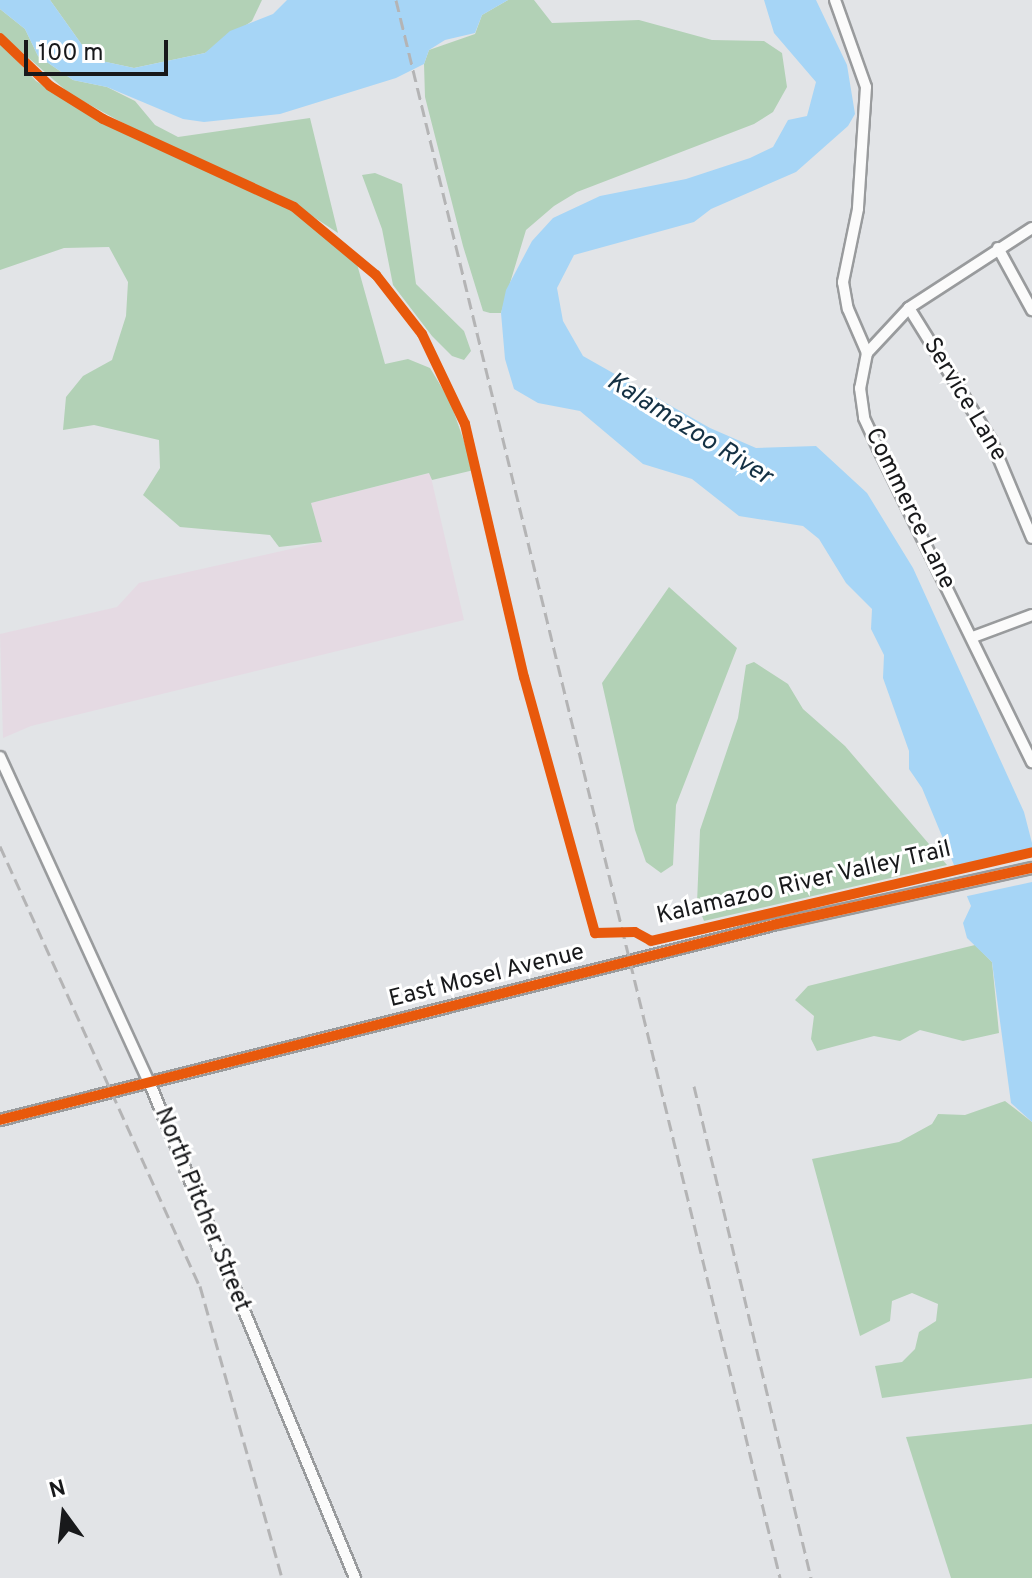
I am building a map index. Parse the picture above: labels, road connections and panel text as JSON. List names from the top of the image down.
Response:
{
  "streets": {
    "street": [
      "Service Lane",
      "Commerce Lane",
      "East Mosel Avenue",
      "North Pitcher Street"
    ],
    "cycle path": ["Kalamazoo River Valley Trail"]
  },
  "crossings": [
    ["East Mosel Avenue", "North Pitcher Street"]
  ],
  "water": ["Kalamazoo River"],
  "scale_bar": "100 m",
  "north": "top"
}
